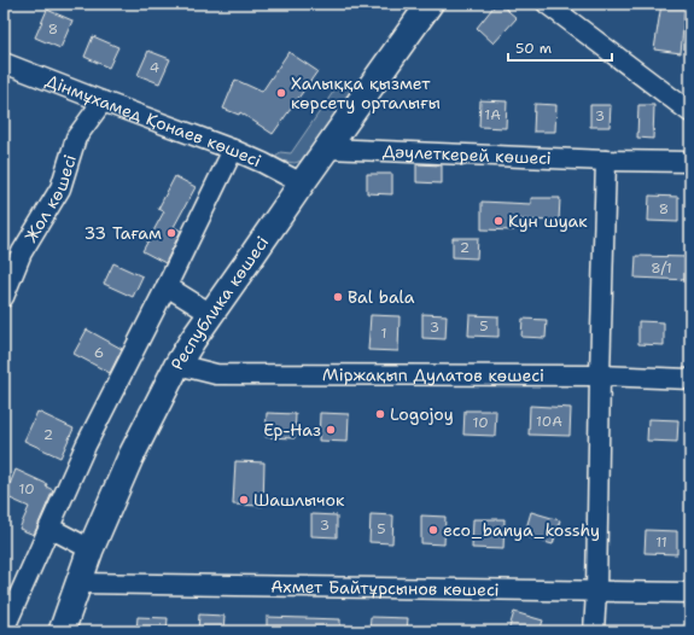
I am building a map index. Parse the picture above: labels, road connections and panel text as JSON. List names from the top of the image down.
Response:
{
  "streets": {
    "main road": ["Республика көшесі"],
    "street": [
      "Дінмұхамед Қонаев көшесі",
      "Дәулеткерей көшесі",
      "Жол көшесі",
      "Міржақып Дулатов көшесі",
      "Ахмет Байтұрсынов көшесі"
    ]
  },
  "crossings": [
    ["Дінмұхамед Қонаев көшесі", "Жол көшесі"],
    ["Дінмұхамед Қонаев көшесі", "Республика көшесі"],
    ["Дәулеткерей көшесі", "Республика көшесі"],
    ["Республика көшесі", "Міржақып Дулатов көшесі"],
    ["Республика көшесі", "Ахмет Байтұрсынов көшесі"]
  ],
  "places": [
    "Халыққа қызмет көрсету орталығы",
    "Кун шуак",
    "33 Тағам",
    "Bal bala",
    "Logojoy",
    "Ер-Наз",
    "Шашлычок",
    "eco_banya_kosshy"
  ],
  "house_numbers": [
    "8",
    "4",
    "1А",
    "3",
    "8",
    "2",
    "8/1",
    "5",
    "3",
    "1",
    "6",
    "10А",
    "10",
    "2",
    "10",
    "3",
    "5",
    "11"
  ],
  "scale_bar": "50 m"
}
